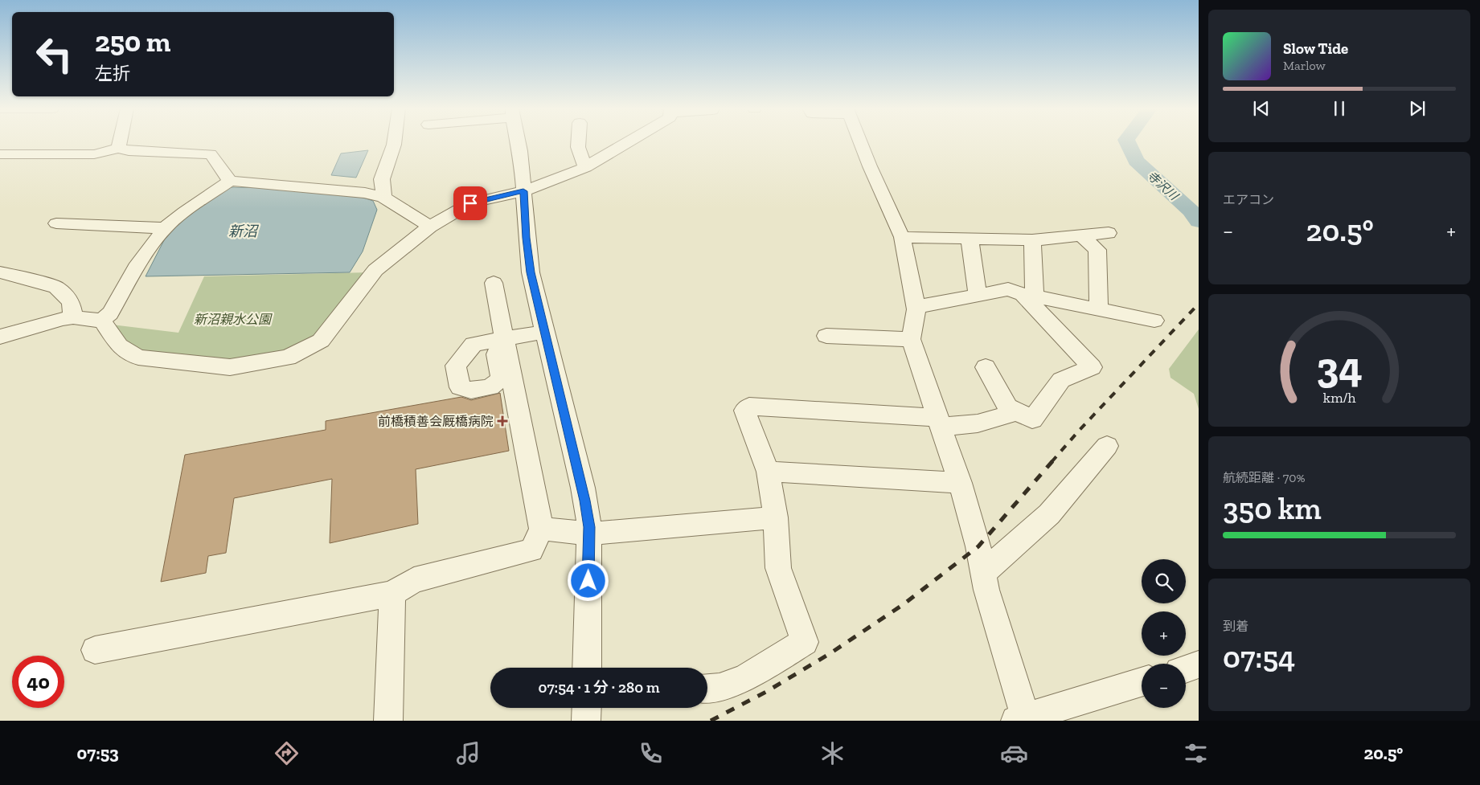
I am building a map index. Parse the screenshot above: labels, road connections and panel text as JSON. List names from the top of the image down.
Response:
{
  "water": ["寺沢川", "新沼"],
  "parks": ["新沼親水公園"],
  "places": {
    "health": ["前橋積善会厩橋病院"]
  },
  "page": {
    "turn": ["250 m", "左折"],
    "song": ["Slow Tide", "Marlow"],
    "tile": [
      "エアコン",
      ["航続距離 · 70%", "350 km"],
      ["到着", "07:54"]
    ],
    "heat": ["−", "20.5°", "+"],
    "map_buttons": ["+", "−"],
    "limit": "40",
    "trip": "07:54 · 1 分 · 280 m",
    "tabs": ["07:53", "20.5°"],
    "gauge": ["34", "km/h"]
  }
}
